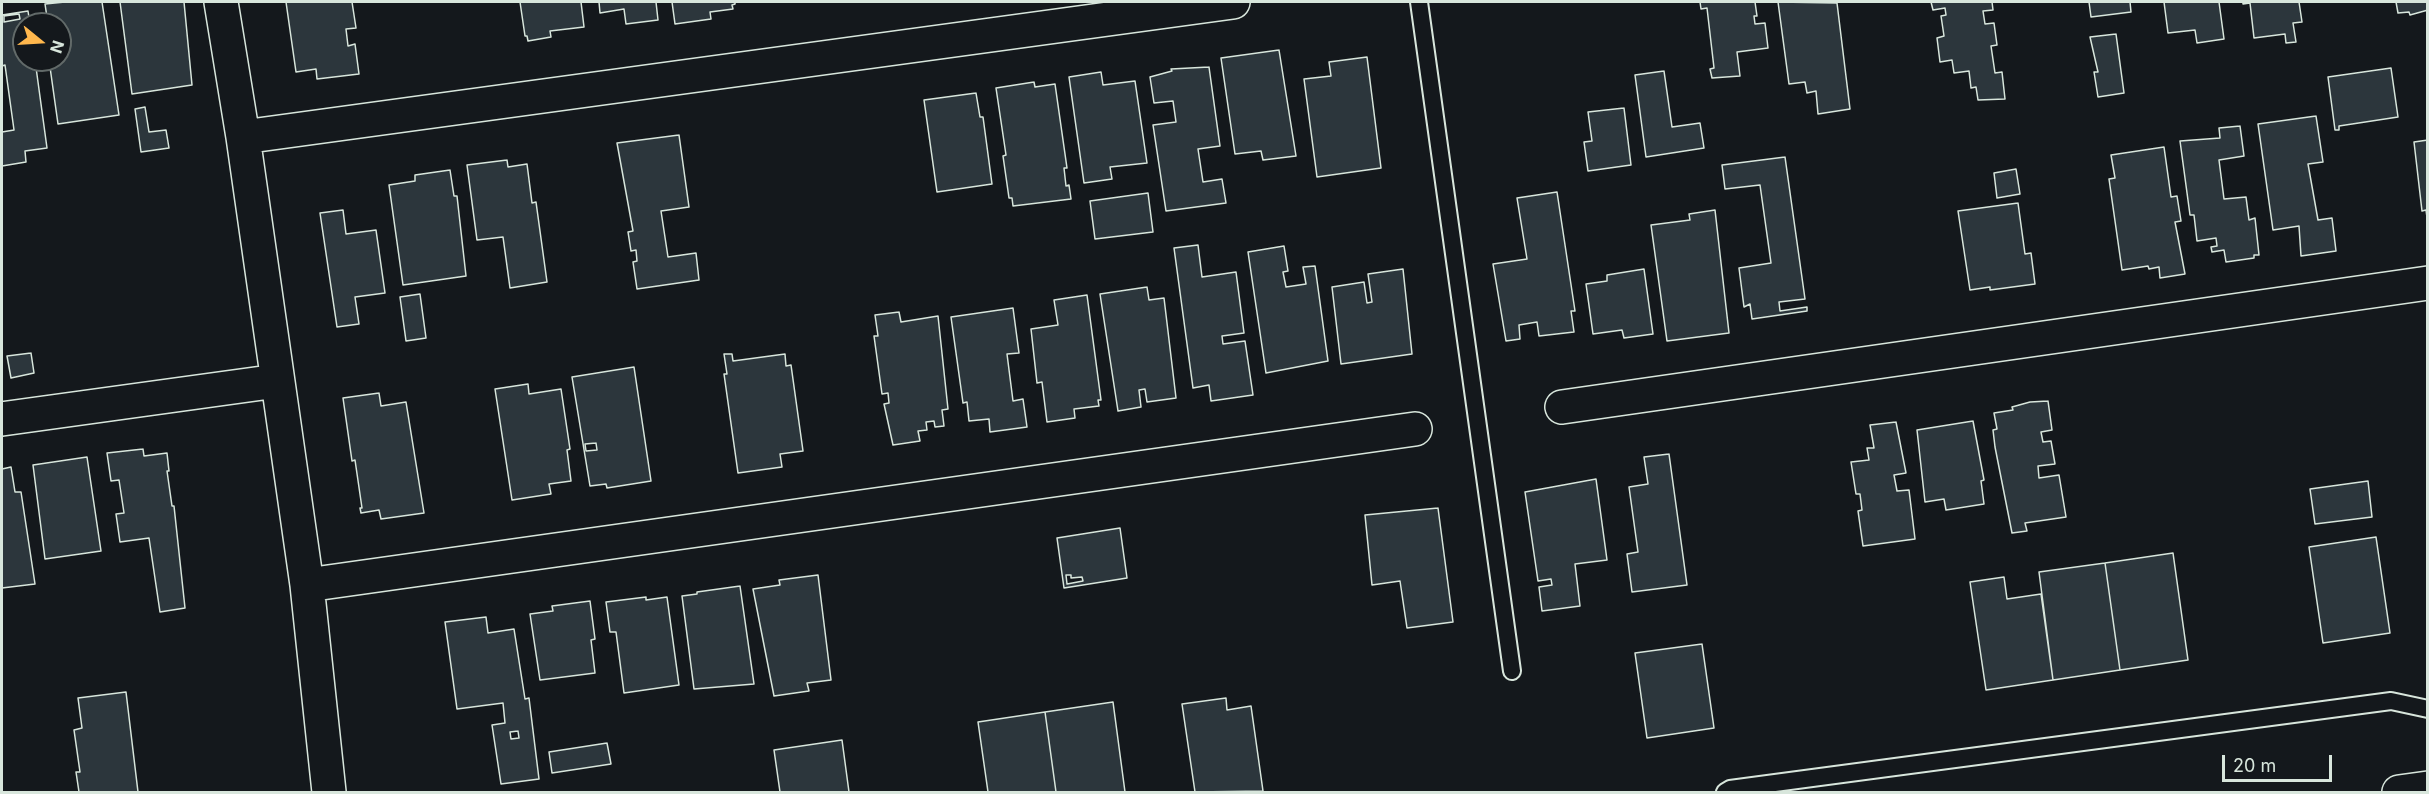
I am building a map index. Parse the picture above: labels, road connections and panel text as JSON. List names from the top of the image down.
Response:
{
  "scale_bar": "20 m",
  "north": "right"
}
